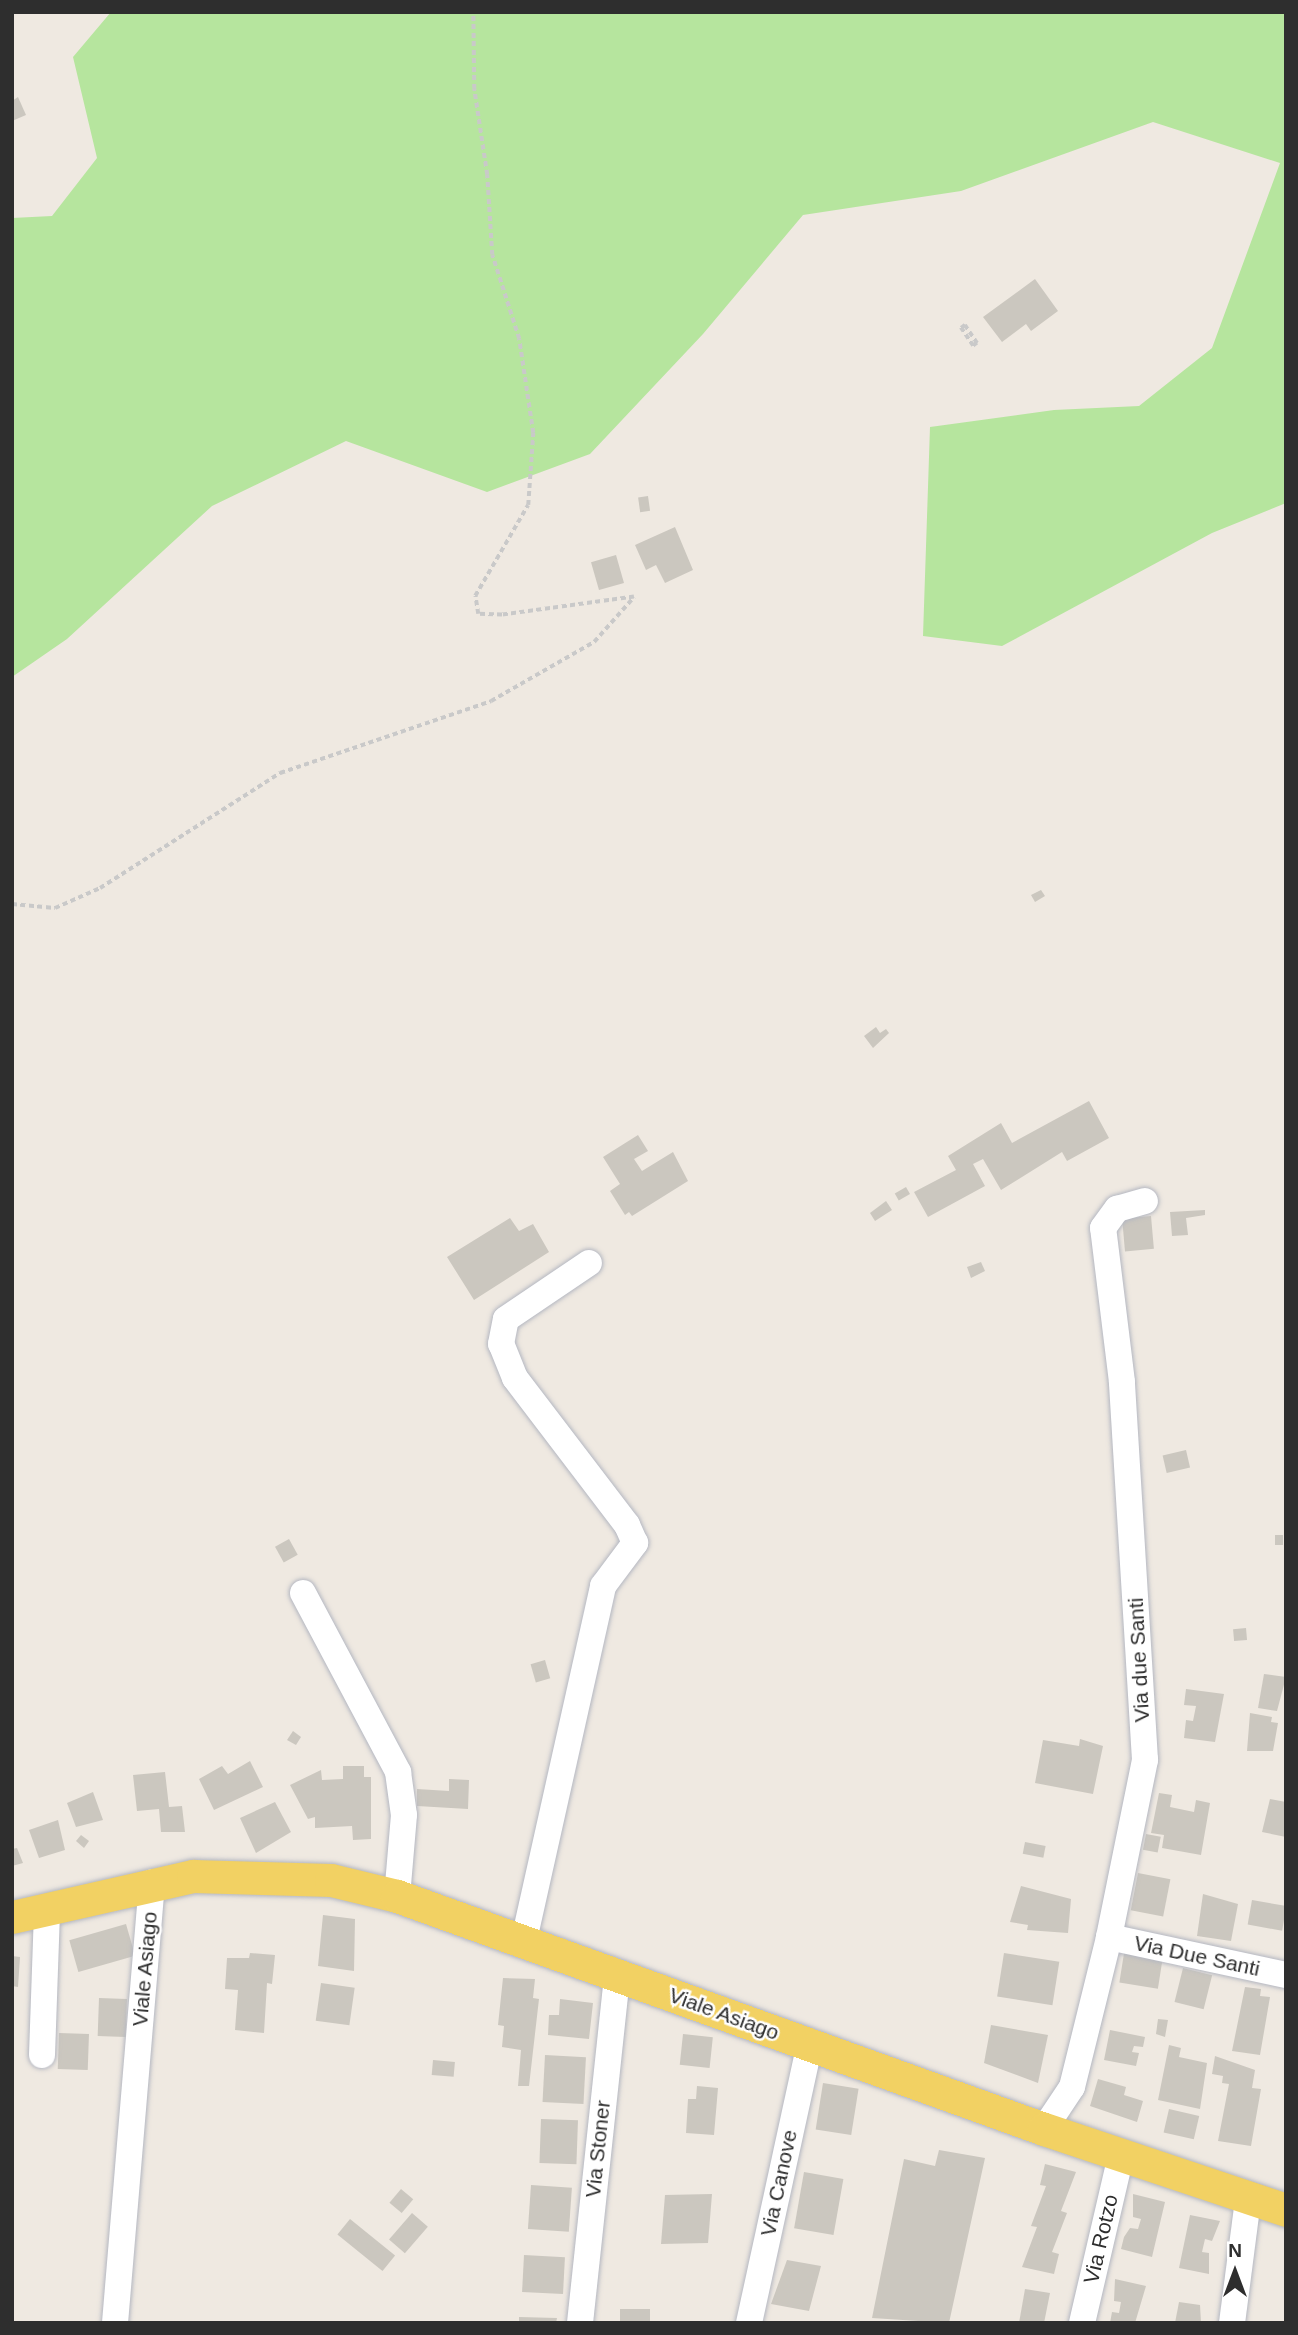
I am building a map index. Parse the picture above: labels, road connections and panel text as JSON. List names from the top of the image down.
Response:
{
  "streets": {
    "main road": ["Viale Asiago"],
    "street": [
      "Via due Santi",
      "Via Due Santi",
      "Via Stoner",
      "Via Canove",
      "Via Rotzo"
    ]
  },
  "crossings": [
    ["Via due Santi", "Via Due Santi"],
    ["Via due Santi", "Viale Asiago"],
    ["Viale Asiago", "Via Stoner"],
    ["Viale Asiago", "Via Canove"],
    ["Viale Asiago", "Via Rotzo"]
  ],
  "north": "top"
}
